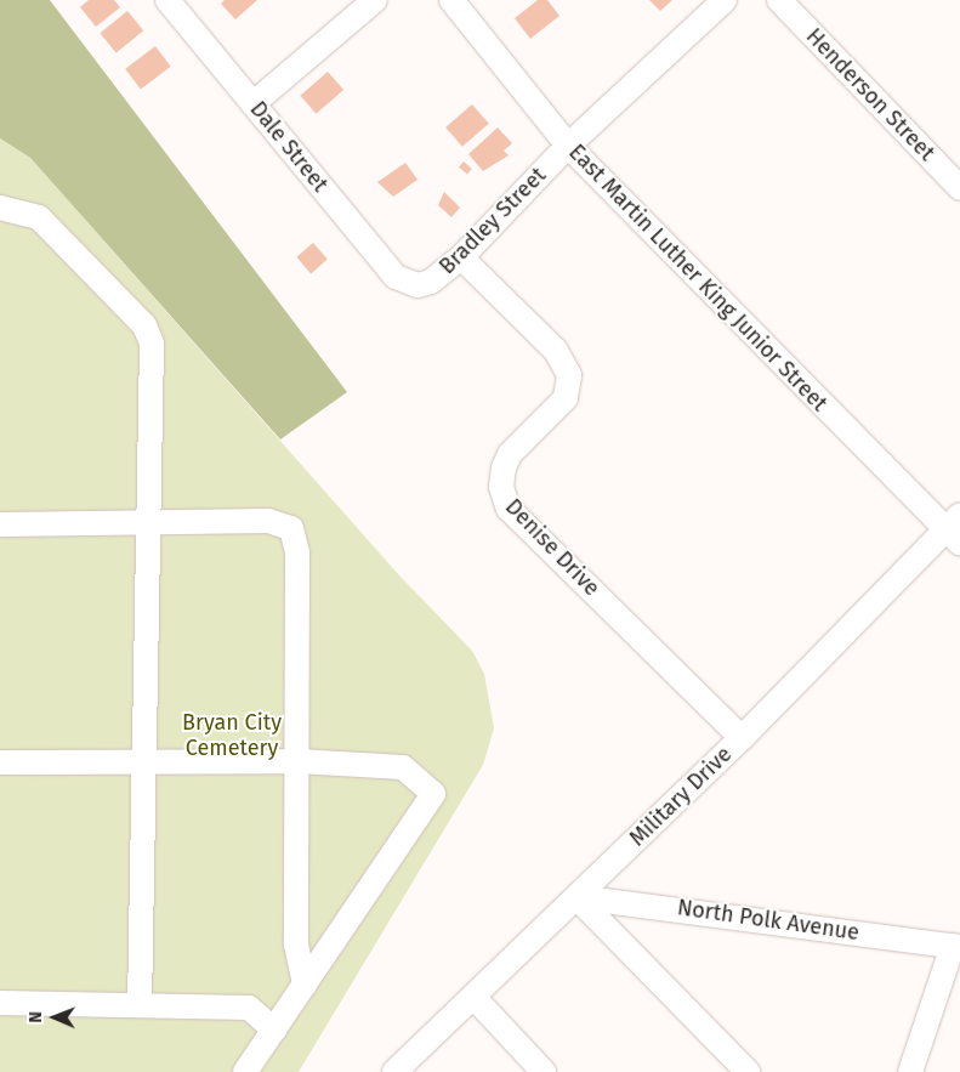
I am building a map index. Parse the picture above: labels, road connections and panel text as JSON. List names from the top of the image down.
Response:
{
  "streets": {
    "street": [
      "Henderson Street",
      "Dale Street",
      "Bradley Street",
      "East Martin Luther King Junior Street",
      "Denise Drive",
      "Military Drive",
      "North Polk Avenue"
    ]
  },
  "crossings": [
    ["Dale Street", "Bradley Street"],
    ["Bradley Street", "East Martin Luther King Junior Street"],
    ["Bradley Street", "Denise Drive"],
    ["East Martin Luther King Junior Street", "Military Drive"],
    ["Denise Drive", "Military Drive"],
    ["Military Drive", "North Polk Avenue"]
  ],
  "parks": ["Bryan City Cemetery"],
  "north": "left"
}
